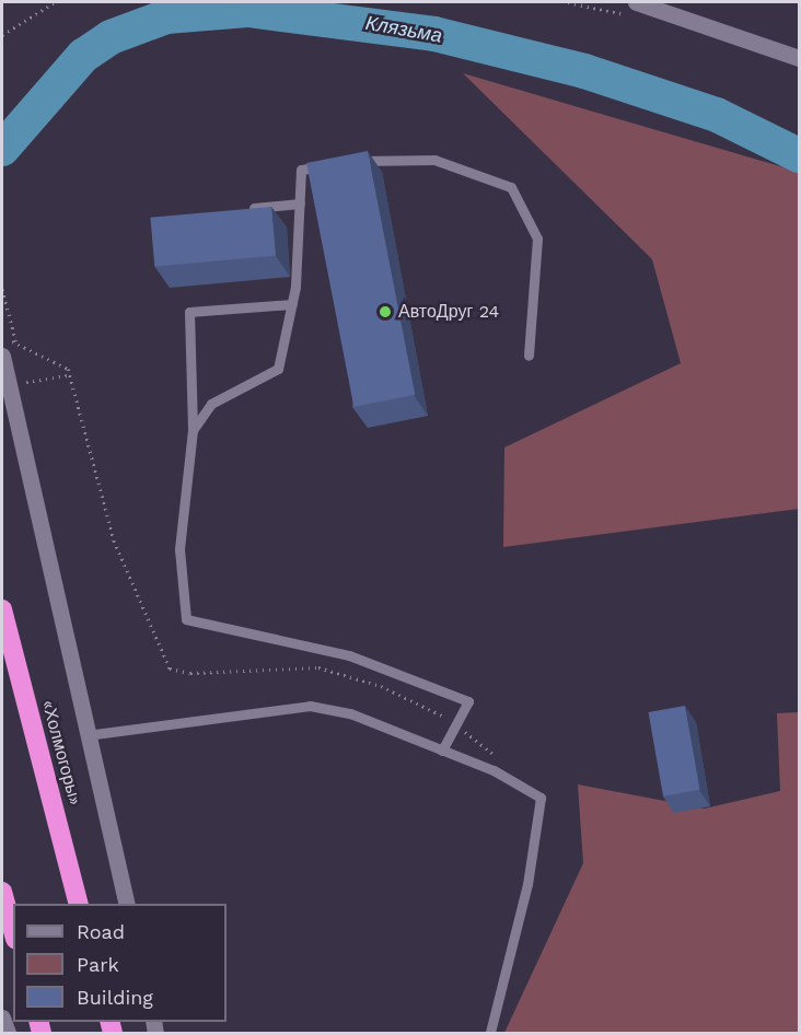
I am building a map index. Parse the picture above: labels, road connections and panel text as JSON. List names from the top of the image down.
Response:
{
  "streets": {
    "highway": ["«Холмогоры»"]
  },
  "water": ["Клязьма"],
  "places": ["АвтоДруг 24"],
  "legend": ["Road", "Park", "Building"]
}
